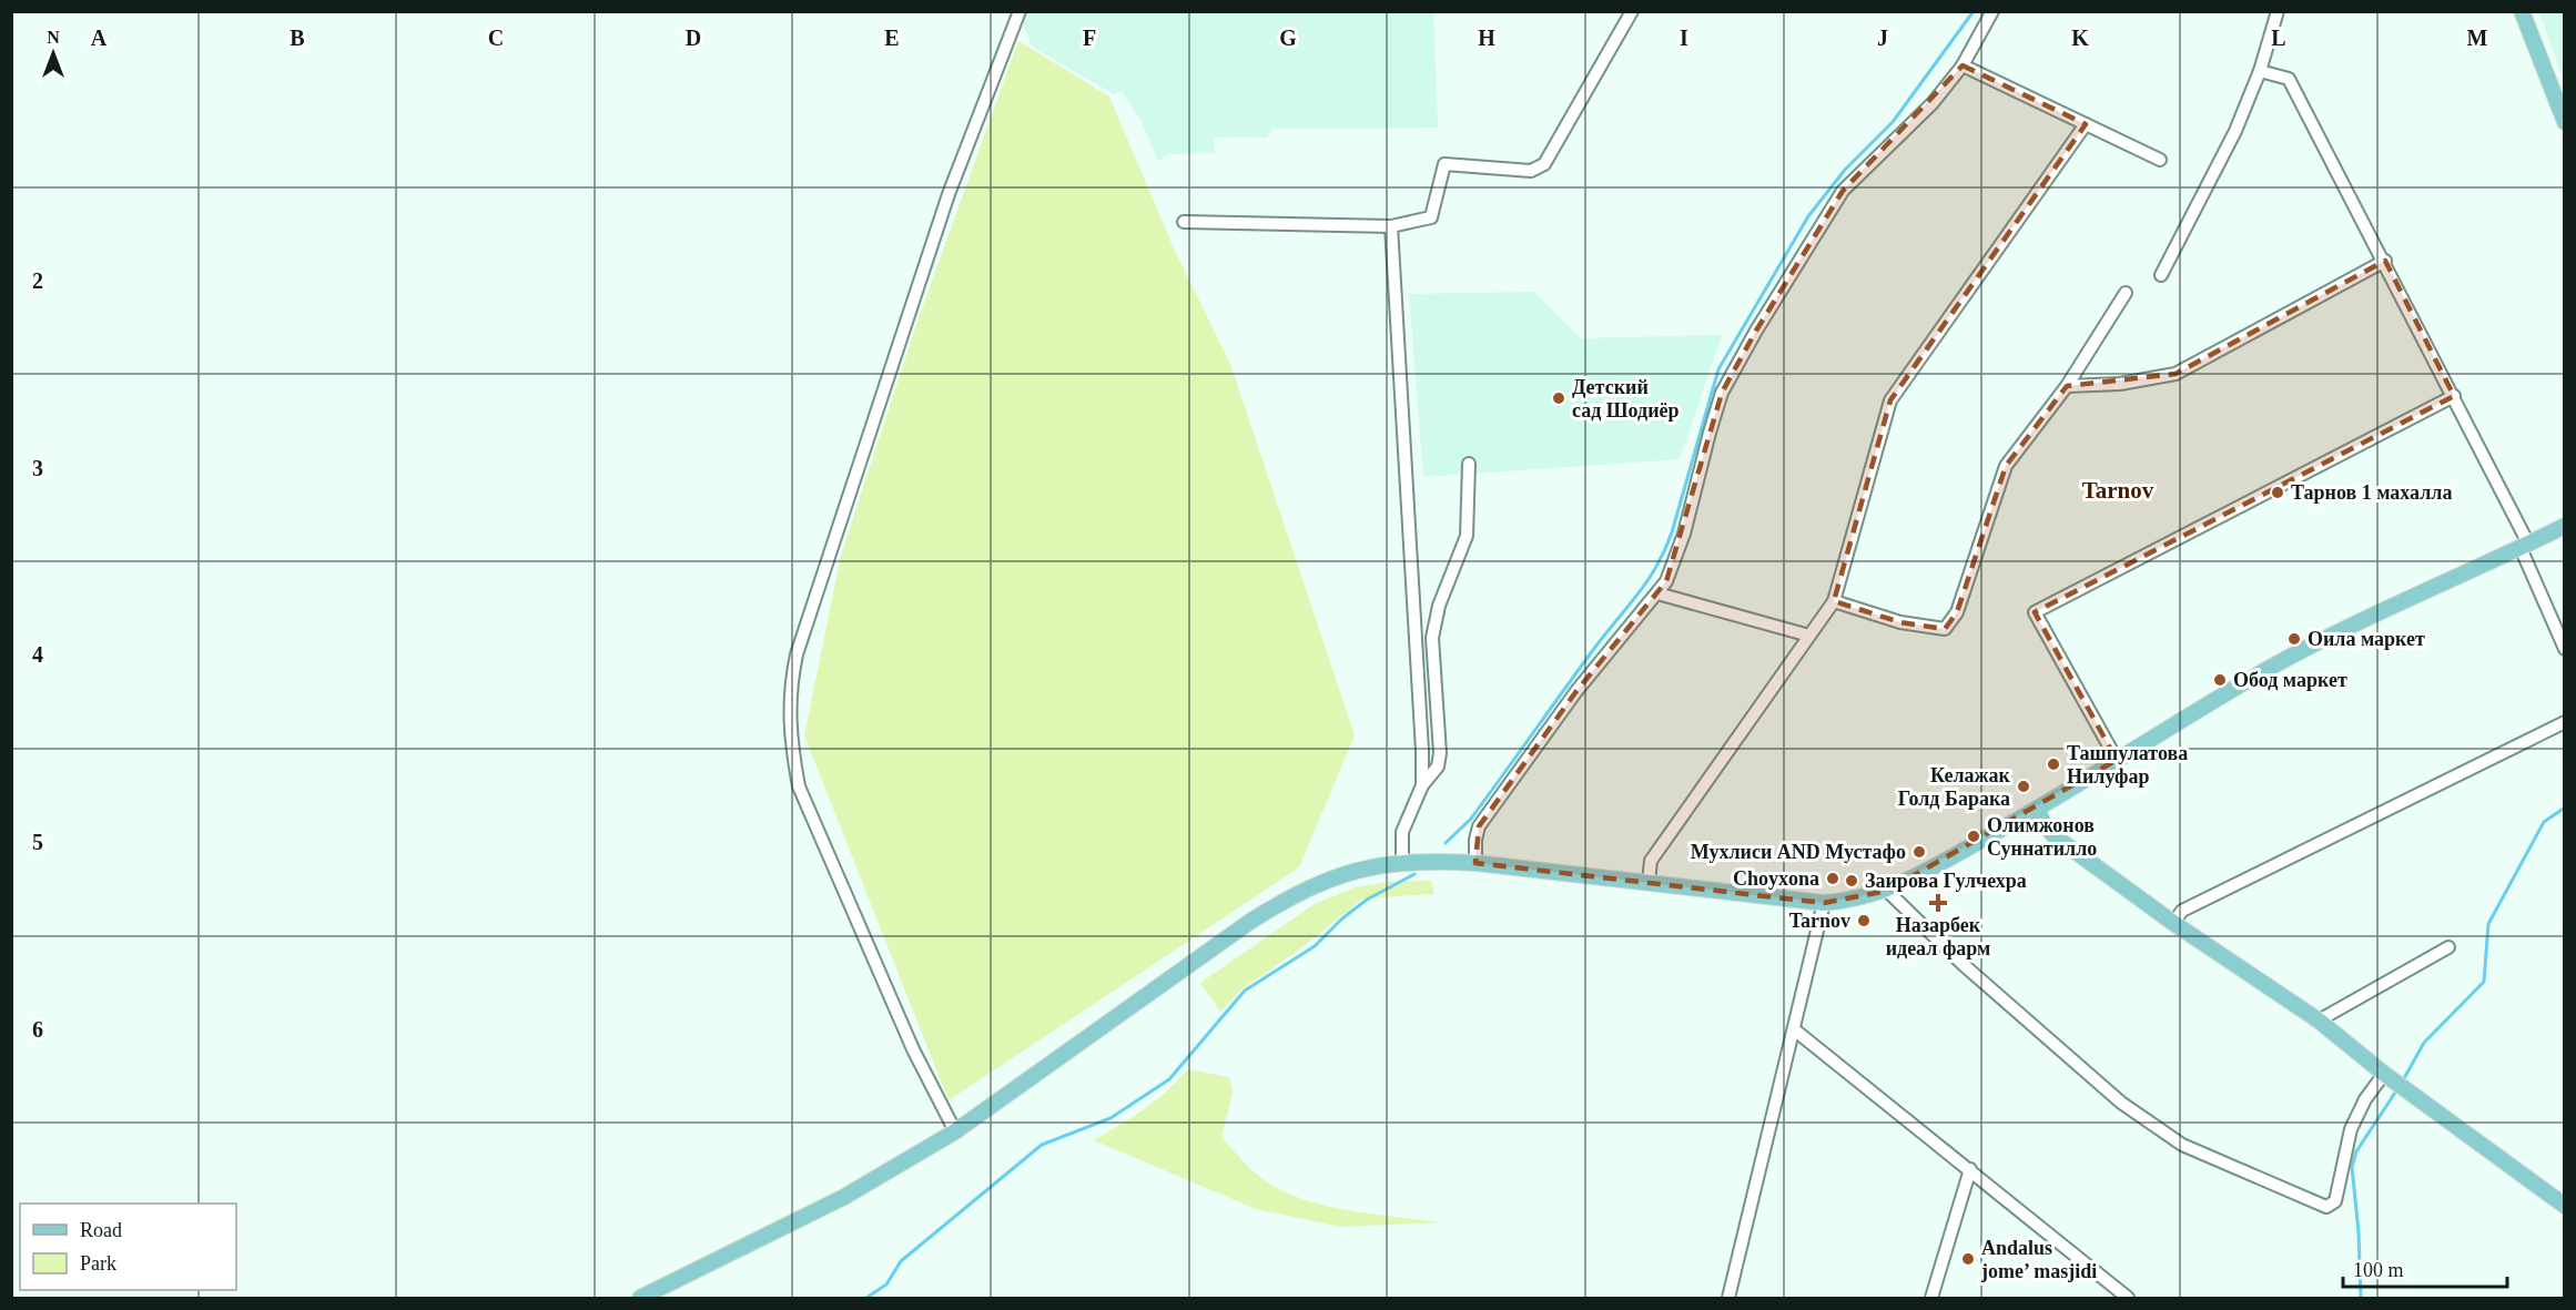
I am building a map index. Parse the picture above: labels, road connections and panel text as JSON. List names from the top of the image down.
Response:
{
  "districts": ["Tarnov"],
  "places": {
    "other": [
      "Детский сад Шодиёр",
      "Тарнов 1 махалла",
      "Оила маркет",
      "Обод маркет",
      "Ташпулатова Нилуфар",
      "Келажак Голд Барака",
      "Олимжонов Суннатилло",
      "Мухлиси AND Мустафо",
      "Choyxona",
      "Заирова Гулчехра",
      "Tarnov",
      "Andalus jome’ masjidi"
    ],
    "health": ["Назарбек идеал фарм"]
  },
  "legend": ["Road", "Park"],
  "scale_bar": "100 m",
  "north": "top",
  "grid": {
    "columns": [
      "A",
      "B",
      "C",
      "D",
      "E",
      "F",
      "G",
      "H",
      "I",
      "J",
      "K",
      "L",
      "M"
    ],
    "rows": [
      "2",
      "3",
      "4",
      "5",
      "6"
    ]
  }
}
